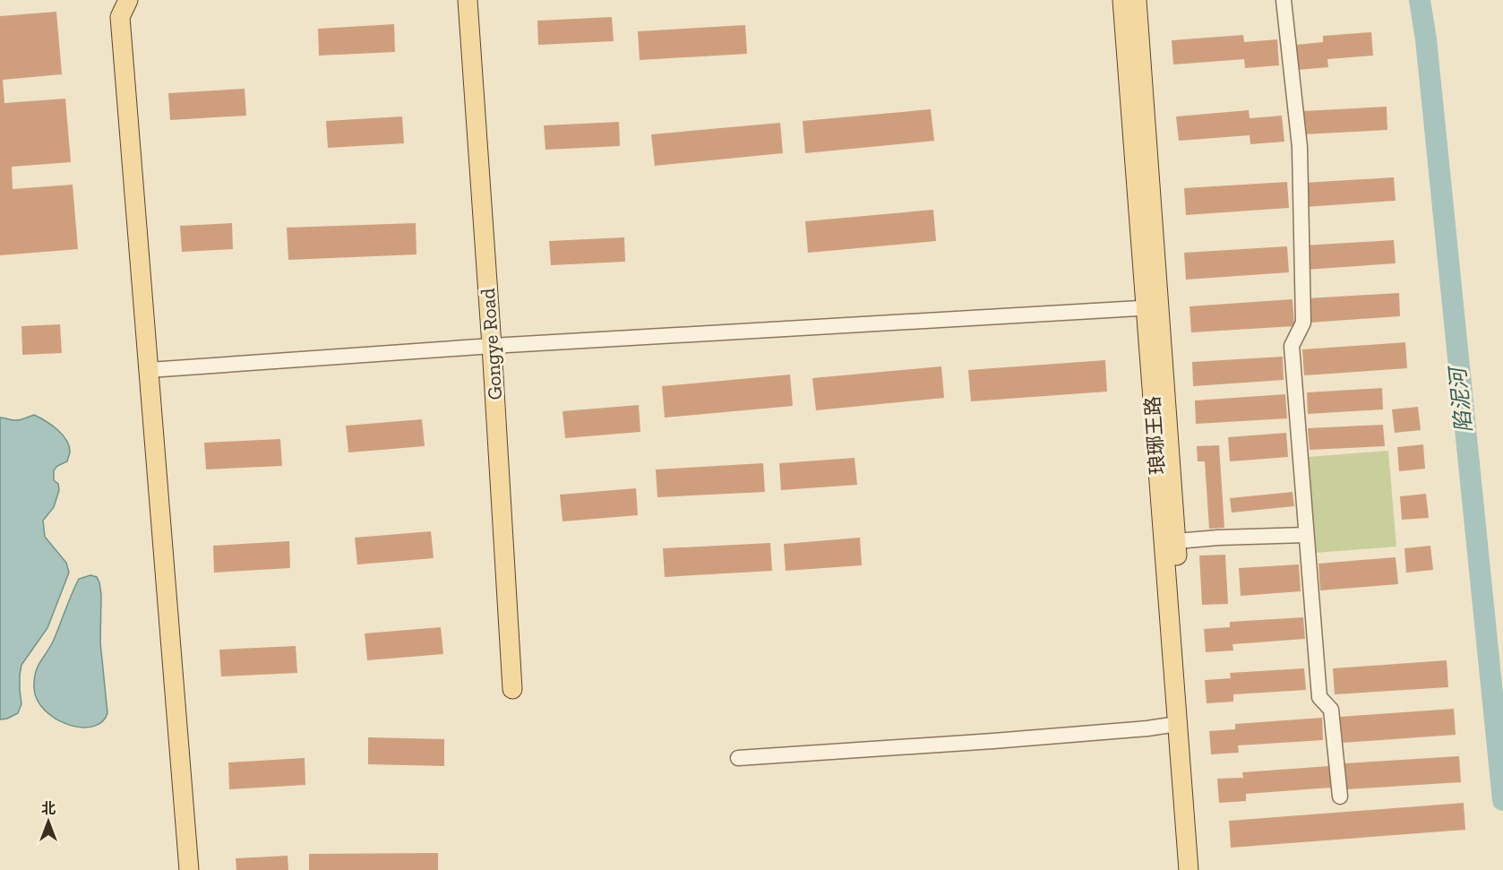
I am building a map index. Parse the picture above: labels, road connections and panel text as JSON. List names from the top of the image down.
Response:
{
  "streets": {
    "main road": ["Gongye Road", "琅琊王路"]
  },
  "water": ["陷泥河"],
  "north": "top"
}
